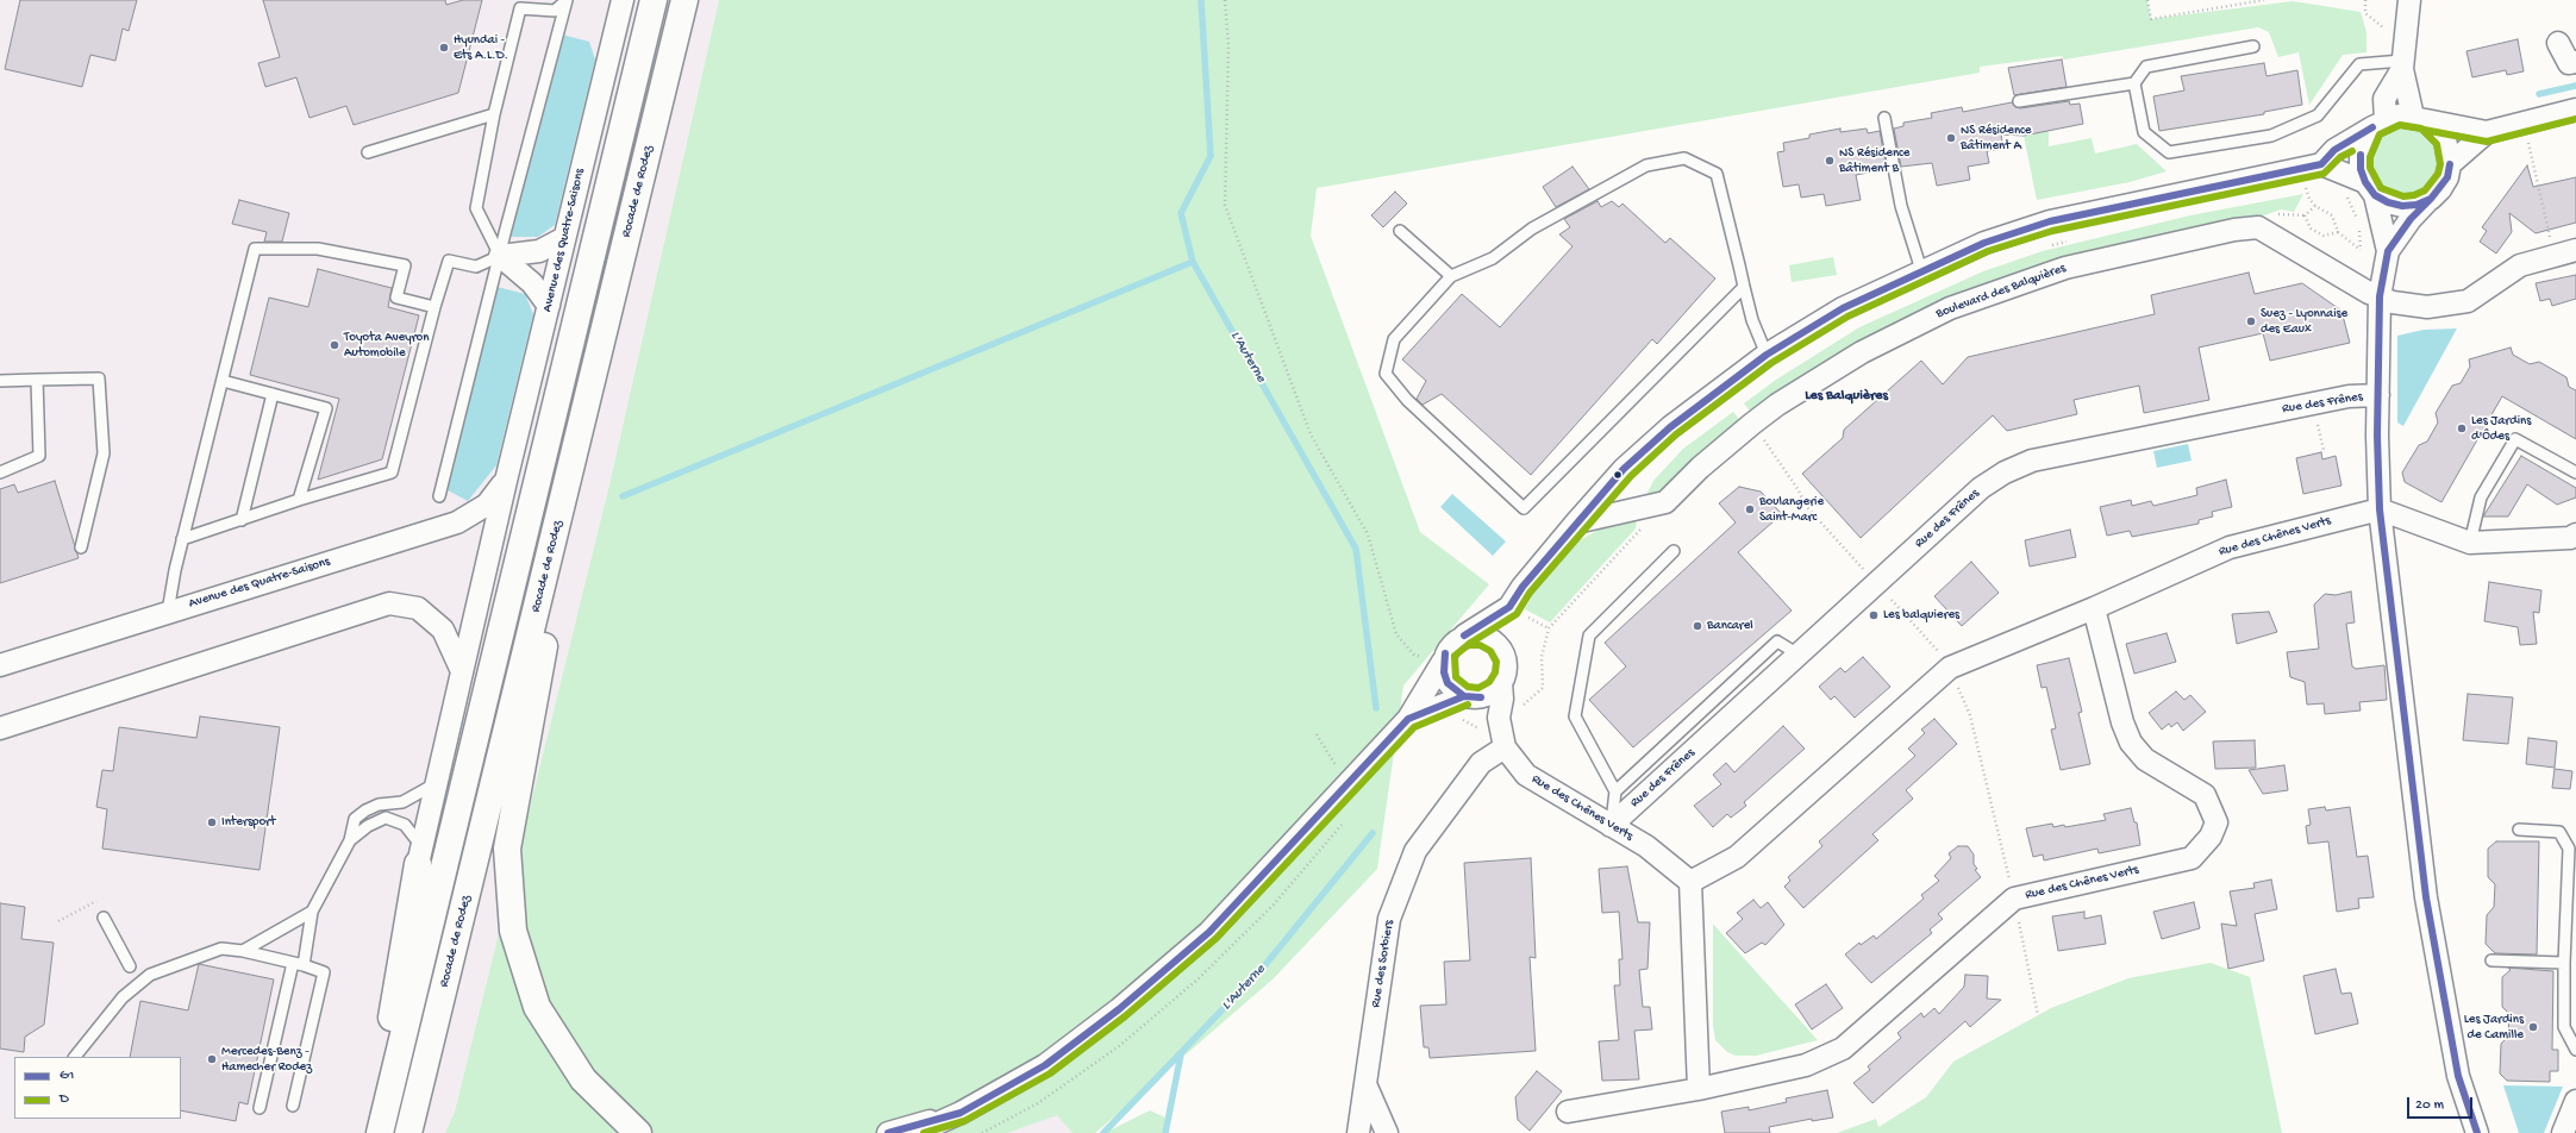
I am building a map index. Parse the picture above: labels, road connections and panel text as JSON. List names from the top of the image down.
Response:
{
  "streets": {
    "highway": ["Rocade de Rodez"],
    "street": [
      "Avenue des Quatre-Saisons",
      "Boulevard des Balquières",
      "Rue des Frênes",
      "Rue des Chênes Verts",
      "Rue des Sorbiers"
    ]
  },
  "crossings": [
    ["Rue des Frênes", "Rue des Chênes Verts"],
    ["Rue des Chênes Verts", "Rue des Sorbiers"]
  ],
  "districts": ["Les Balquières"],
  "water": ["L'Auterne"],
  "places": [
    "Hyundai - Ets A.L.D.",
    "NS Résidence Bâtiment A",
    "NS Résidence Bâtiment B",
    "Suez - Lyonnaise des Eaux",
    "Toyota Aveyron Automobile",
    "Les Jardins d'Ôdes",
    "Boulangerie Saint-Marc",
    "Les balquieres",
    "Bancarel",
    "Intersport",
    "Les Jardins de Camille",
    "Mercedes-Benz - Hamecher Rodez"
  ],
  "lines": ["transit line D", "transit line G1"],
  "legend": ["G1", "D"],
  "scale_bar": "20 m"
}
